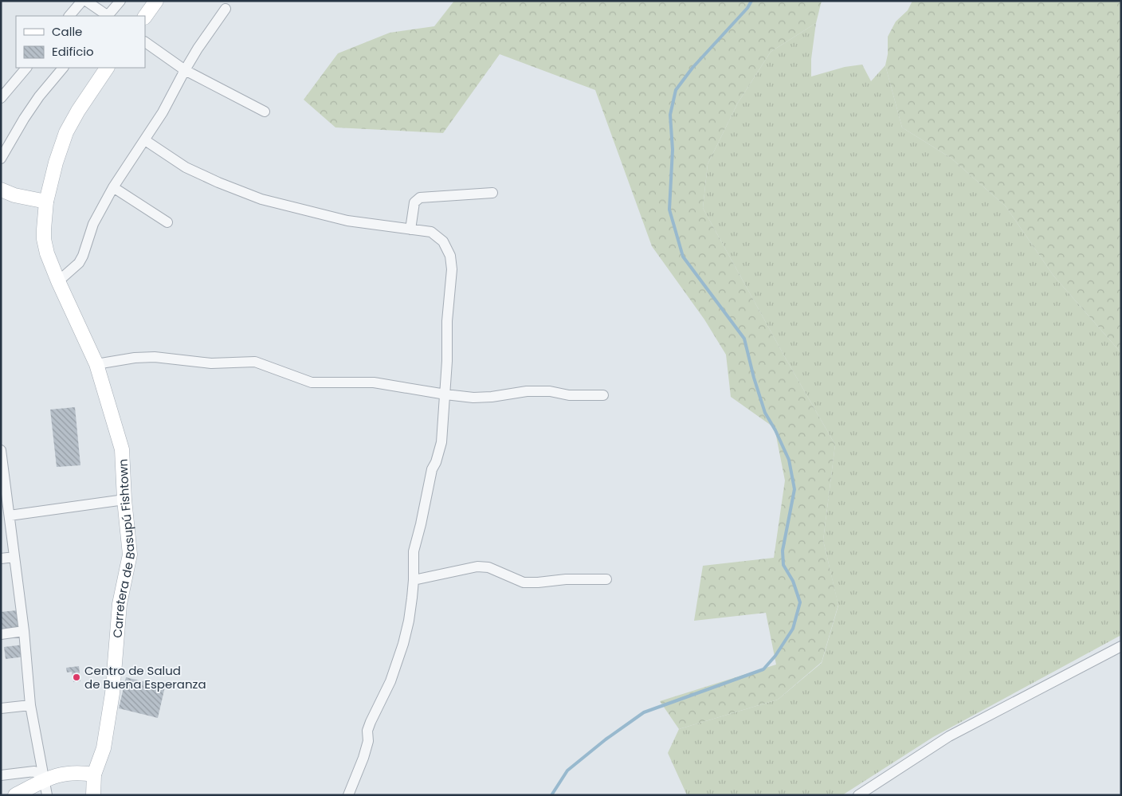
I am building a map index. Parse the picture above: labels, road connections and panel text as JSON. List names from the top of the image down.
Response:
{
  "streets": {
    "street": ["Carretera de Basupú Fishtown"]
  },
  "places": ["Centro de Salud de Buena Esperanza"],
  "legend": ["Calle", "Edificio"]
}
